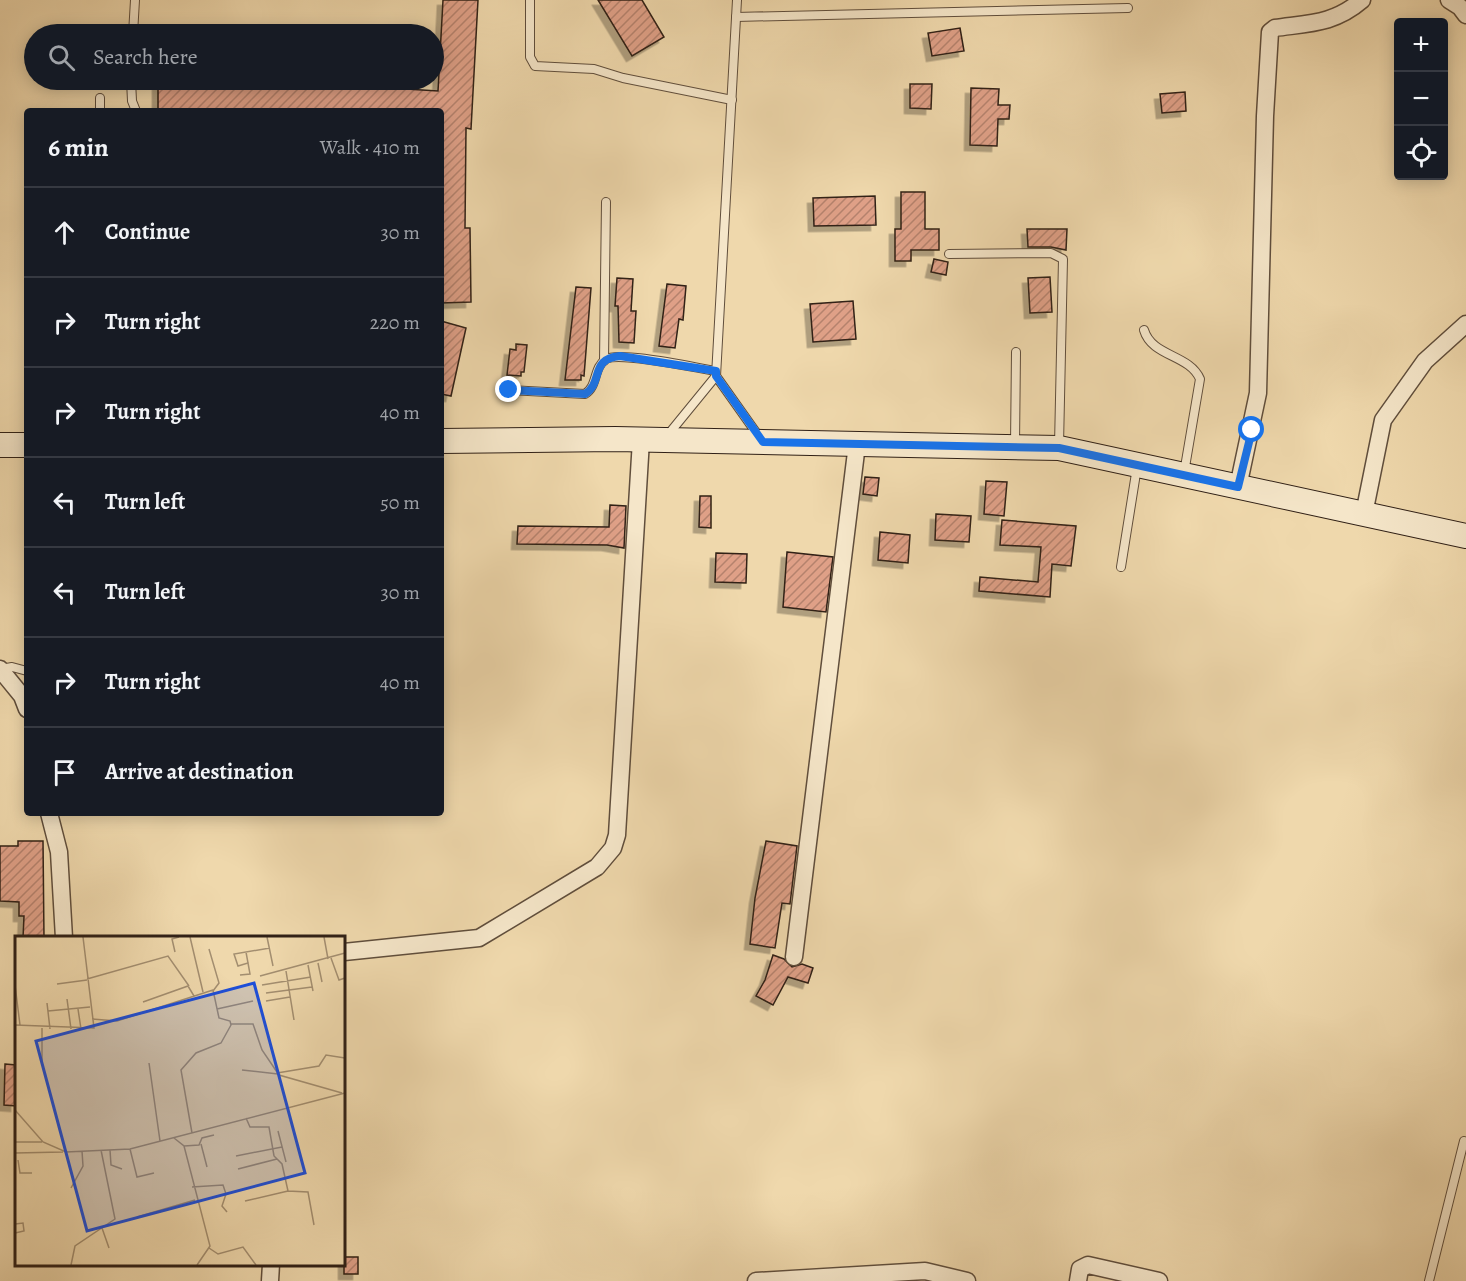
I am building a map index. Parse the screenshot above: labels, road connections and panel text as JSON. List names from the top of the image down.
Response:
{
  "page": {
    "map_buttons": ["+", "−"],
    "search": "Search here",
    "heading": ["6 min", "Walk · 410 m"],
    "list": [
      ["Continue", "30 m"],
      ["Turn right", "220 m"],
      ["Turn right", "40 m"],
      ["Turn left", "50 m"],
      ["Turn left", "30 m"],
      ["Turn right", "40 m"],
      "Arrive at destination"
    ]
  }
}
